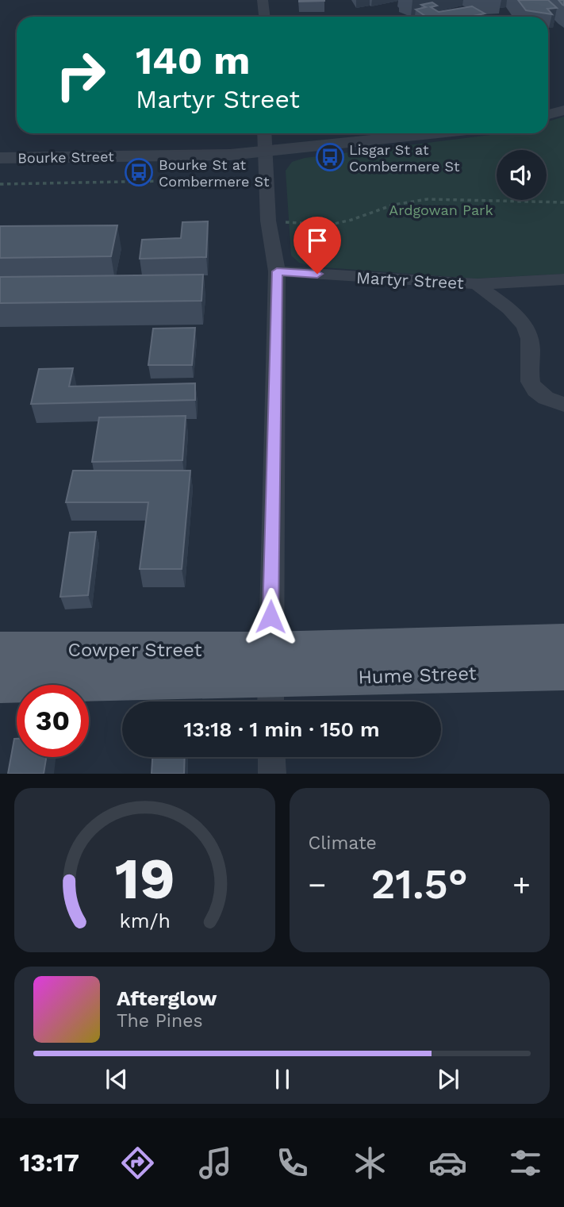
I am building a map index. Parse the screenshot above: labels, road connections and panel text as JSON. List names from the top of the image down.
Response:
{
  "streets": {
    "main road": ["Cowper Street", "Hume Street"],
    "street": ["Bourke Street", "Martyr Street"]
  },
  "crossings": [
    ["Cowper Street", "Hume Street"]
  ],
  "parks": ["Ardgowan Park"],
  "places": {
    "bus stop": ["Lisgar St at Combermere St", "Bourke St at Combermere St"]
  },
  "page": {
    "turn": ["140 m", "Martyr Street"],
    "limit": "30",
    "trip": "13:18 · 1 min · 150 m",
    "tile": "Climate",
    "heat": ["−", "21.5°", "+"],
    "song": ["Afterglow", "The Pines"],
    "tabs": "13:17",
    "gauge": ["19", "km/h"]
  }
}
